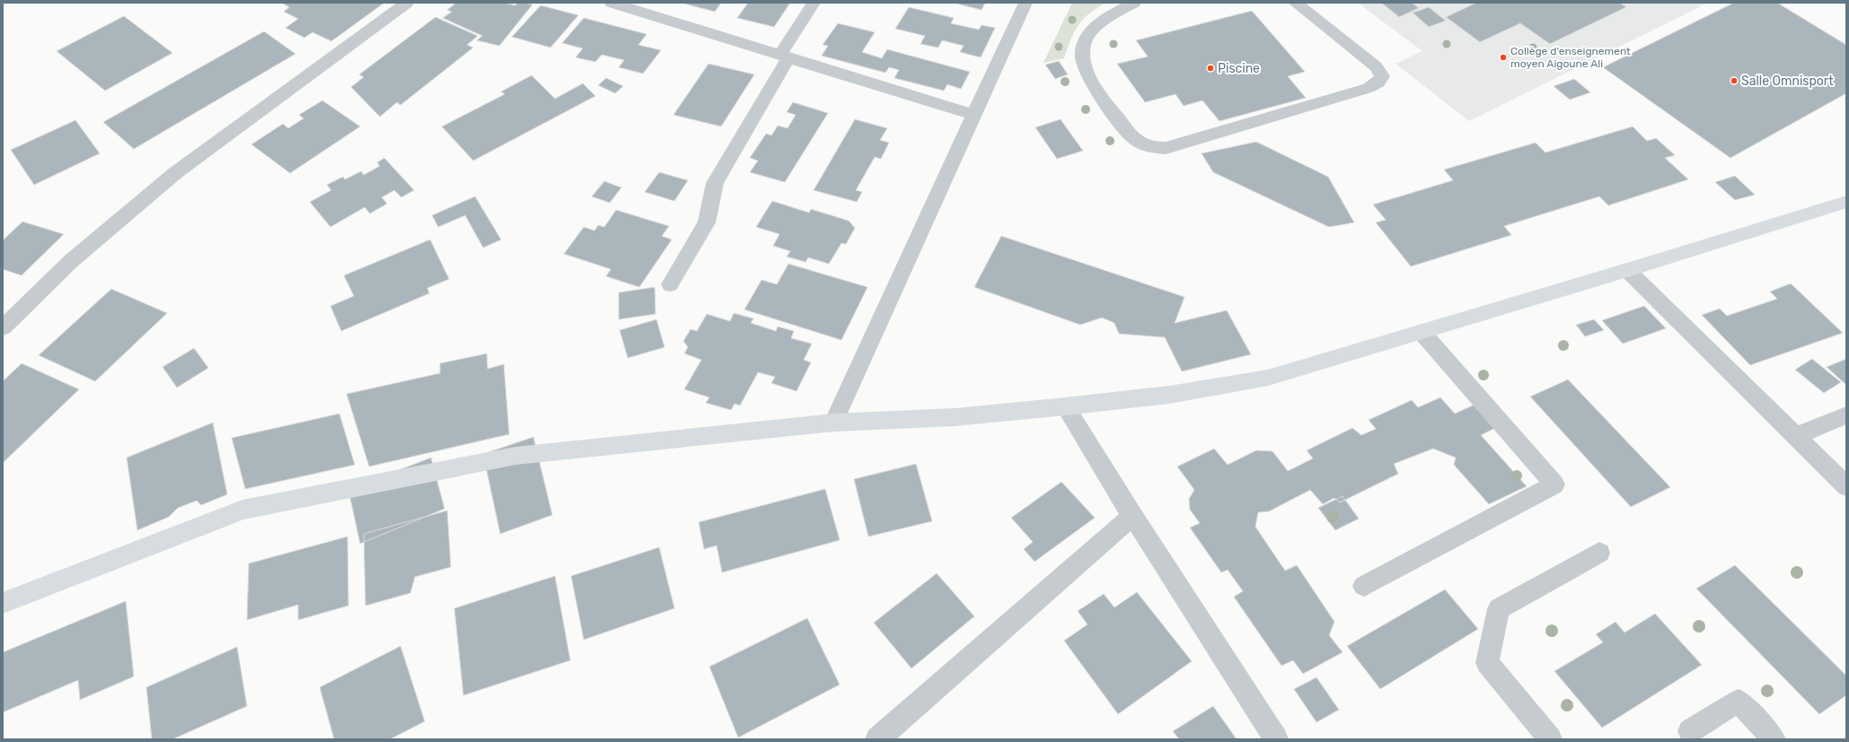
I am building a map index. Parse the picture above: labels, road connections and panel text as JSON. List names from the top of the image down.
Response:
{
  "places": ["Collège d'enseignement moyen Aigoune Ali", "Piscine", "Salle Omnisport"]
}
